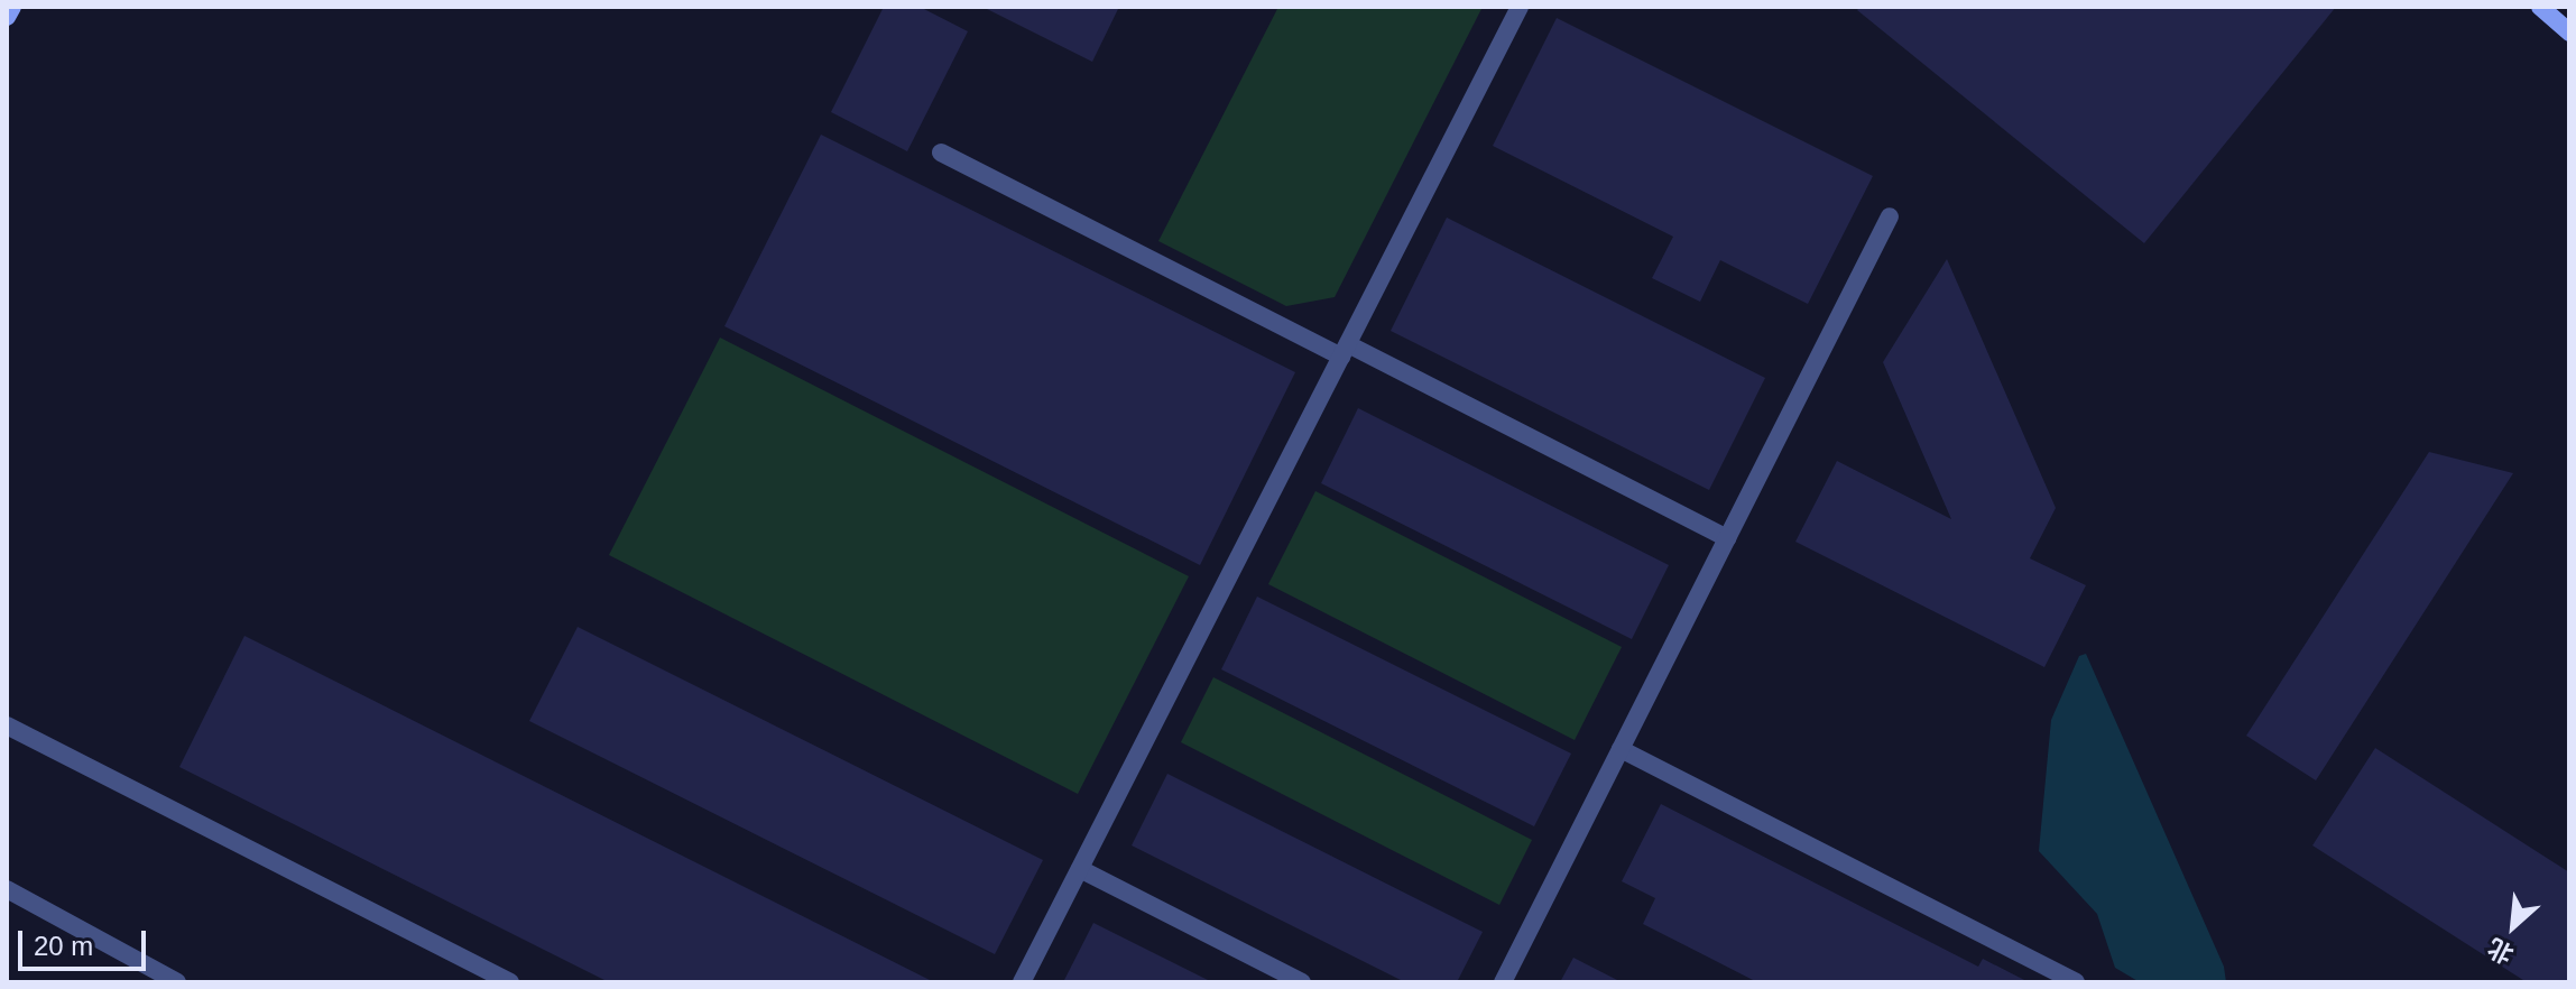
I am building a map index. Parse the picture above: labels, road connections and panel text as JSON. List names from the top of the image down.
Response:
{
  "scale_bar": "20 m",
  "north": "bottom left"
}
